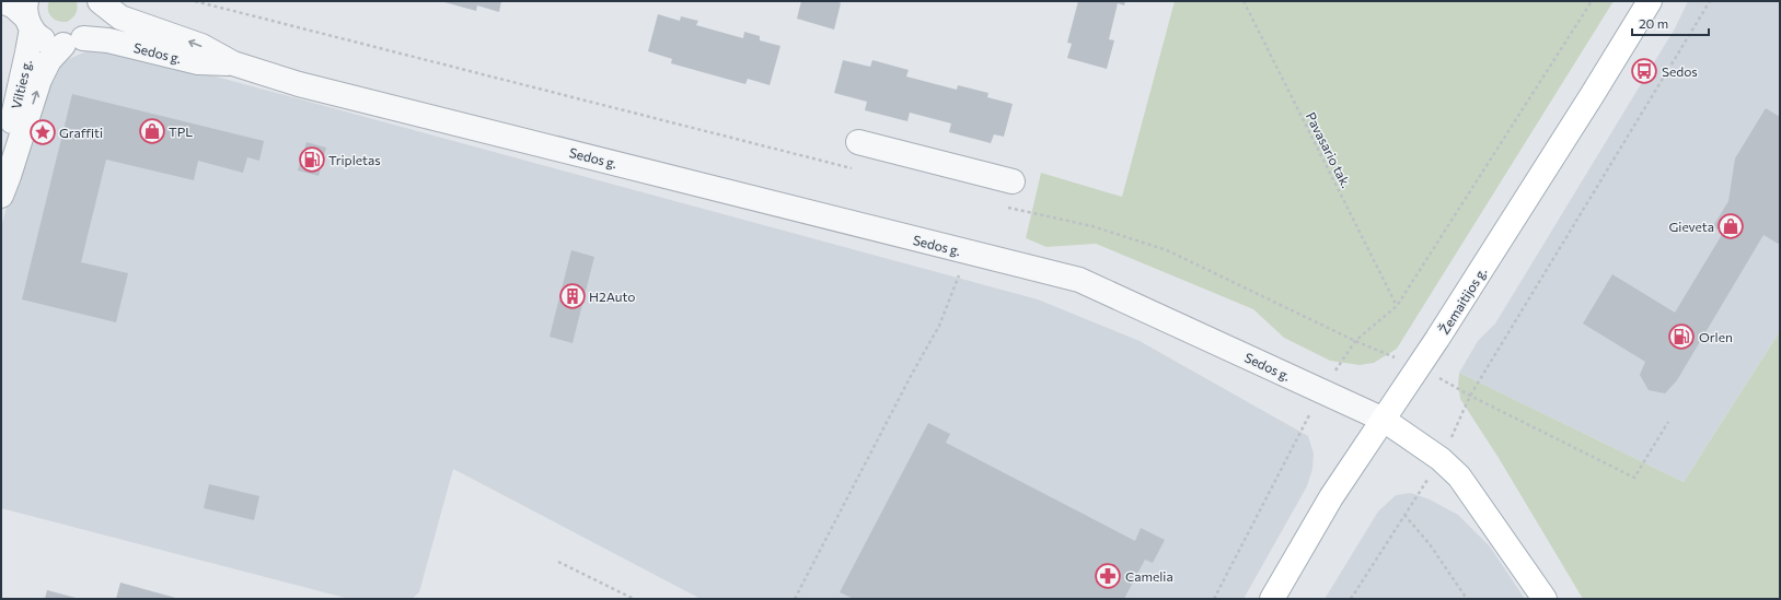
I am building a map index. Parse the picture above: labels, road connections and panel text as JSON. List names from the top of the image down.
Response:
{
  "streets": {
    "main road": ["Sedos g.", "Žemaitijos g."],
    "street": ["Vilties g."],
    "path": ["Pavasario tak."]
  },
  "crossings": [
    ["Sedos g.", "Vilties g."],
    ["Sedos g.", "Žemaitijos g."]
  ],
  "places": {
    "bus stop": ["Sedos"],
    "shop": ["TPL", "Gieveta"],
    "place": ["Graffiti"],
    "fuel station": ["Tripletas", "Orlen"],
    "building": ["H2Auto"],
    "pharmacy": ["Camelia"]
  },
  "scale_bar": "20 m"
}
